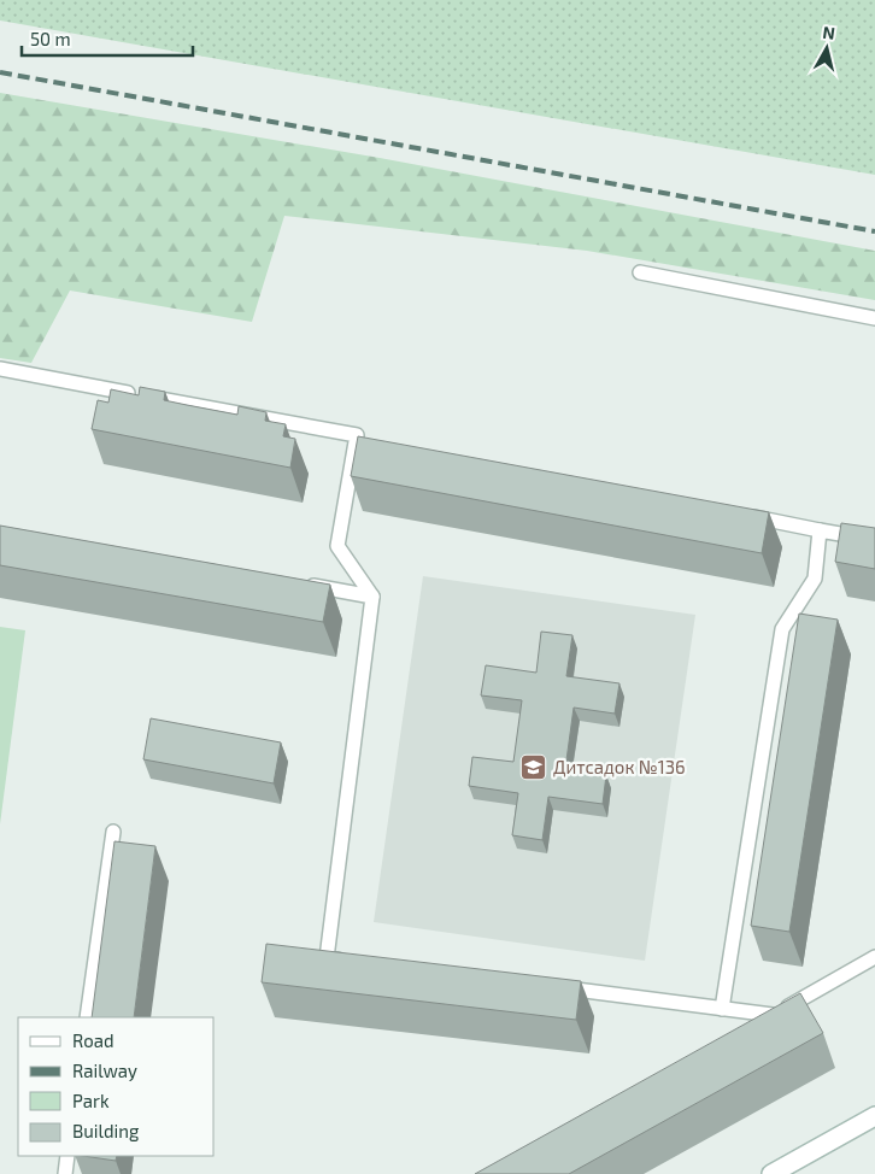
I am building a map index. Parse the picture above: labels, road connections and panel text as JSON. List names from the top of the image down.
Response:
{
  "places": {
    "school or university": ["Дитсадок №136"]
  },
  "legend": [
    "Road",
    "Railway",
    "Park",
    "Building"
  ],
  "scale_bar": "50 m",
  "north": "top"
}
